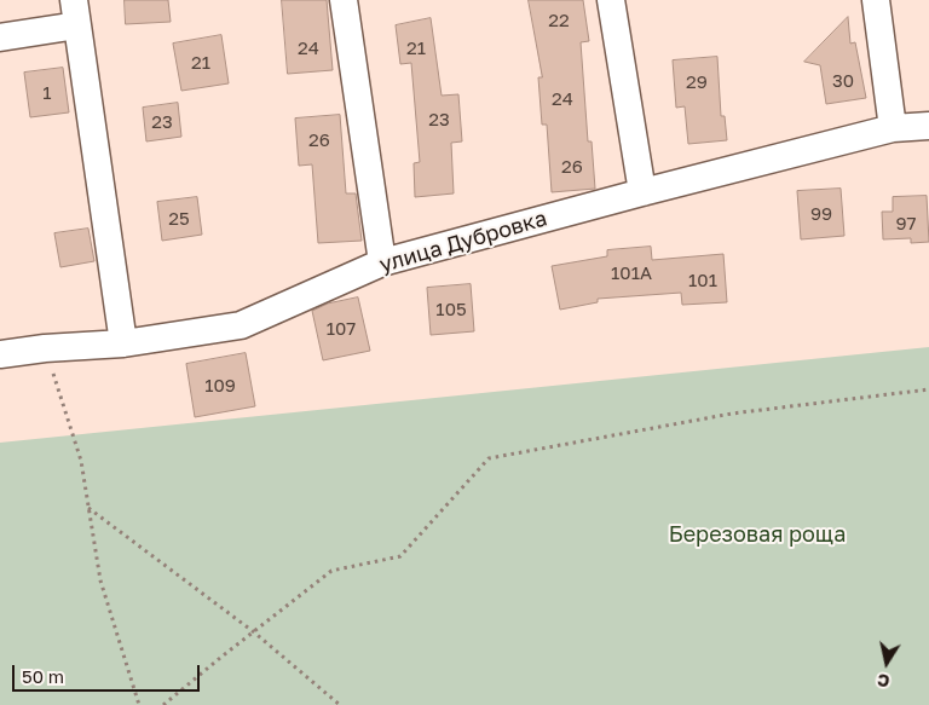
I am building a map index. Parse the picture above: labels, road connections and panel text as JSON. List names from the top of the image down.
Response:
{
  "streets": {
    "street": ["улица Дубровка"]
  },
  "parks": ["Березовая роща"],
  "house_numbers": [
    "22",
    "24",
    "21",
    "21",
    "30",
    "29",
    "1",
    "24",
    "23",
    "23",
    "26",
    "26",
    "99",
    "25",
    "97",
    "101А",
    "101",
    "105",
    "107",
    "109"
  ],
  "scale_bar": "50 m",
  "north": "bottom"
}
